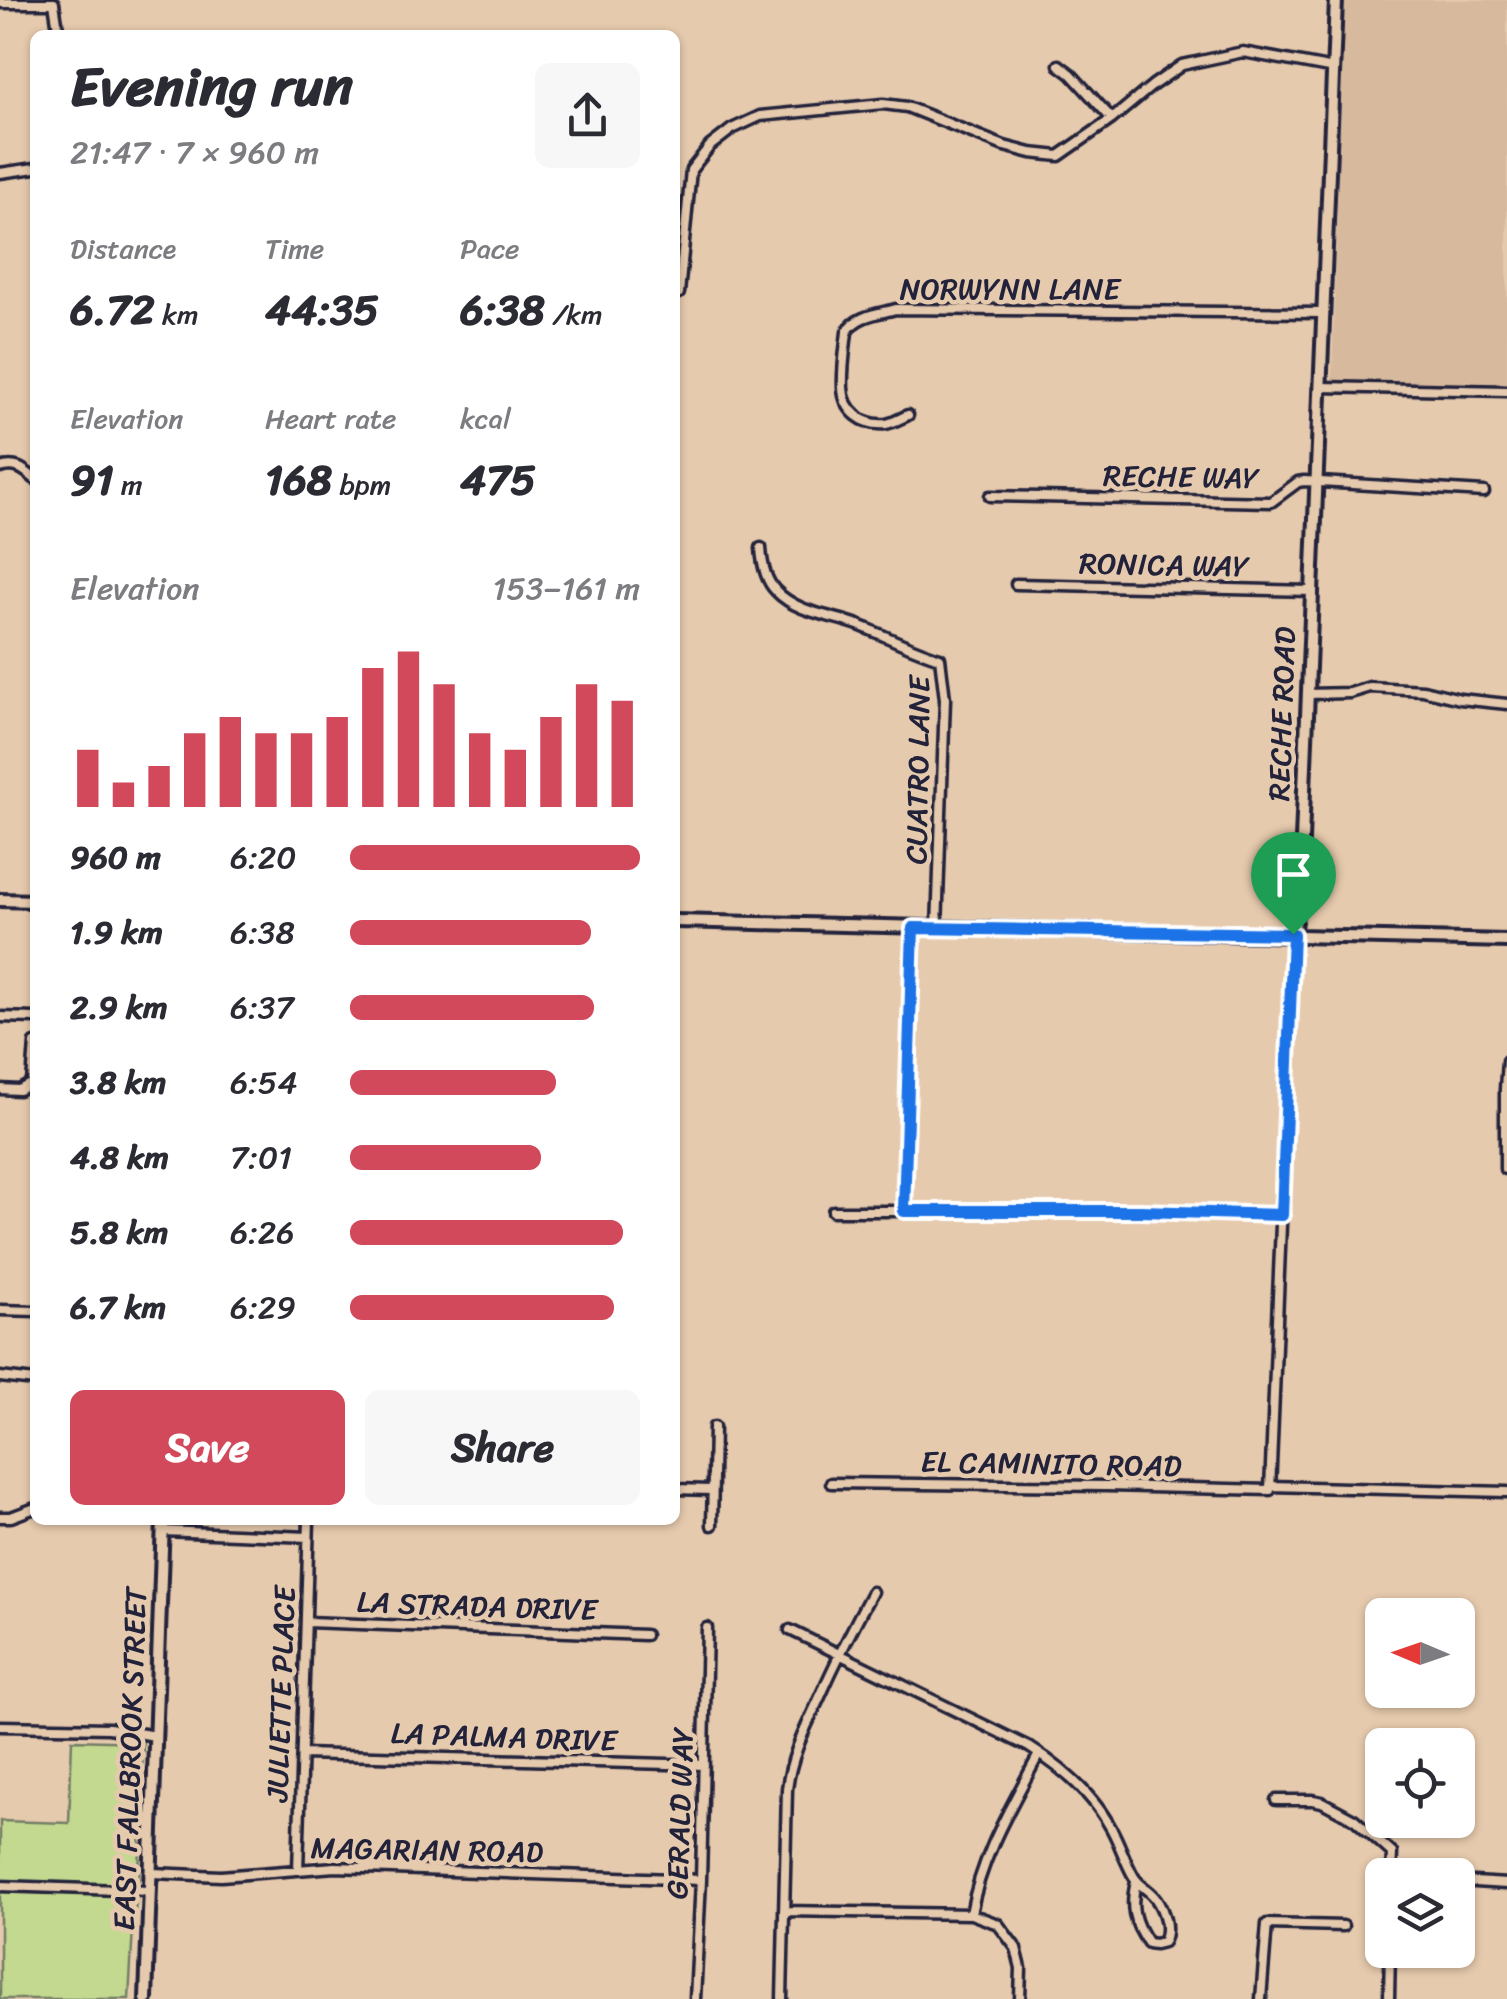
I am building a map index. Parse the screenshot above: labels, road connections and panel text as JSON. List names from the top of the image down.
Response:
{
  "streets": {
    "main road": ["RECHE ROAD", "EAST FALLBROOK STREET"],
    "street": [
      "NORWYNN LANE",
      "RECHE WAY",
      "RONICA WAY",
      "CUATRO LANE",
      "EL CAMINITO ROAD",
      "LA STRADA DRIVE",
      "JULIETTE PLACE",
      "LA PALMA DRIVE",
      "GERALD WAY",
      "MAGARIAN ROAD"
    ]
  },
  "crossings": [
    ["NORWYNN LANE", "RECHE ROAD"],
    ["RECHE WAY", "RECHE ROAD"],
    ["RONICA WAY", "RECHE ROAD"],
    ["RECHE ROAD", "EL CAMINITO ROAD"],
    ["LA STRADA DRIVE", "JULIETTE PLACE"],
    ["JULIETTE PLACE", "LA PALMA DRIVE"],
    ["JULIETTE PLACE", "MAGARIAN ROAD"],
    ["LA PALMA DRIVE", "GERALD WAY"],
    ["EAST FALLBROOK STREET", "MAGARIAN ROAD"],
    ["GERALD WAY", "MAGARIAN ROAD"]
  ],
  "north": "left",
  "page": {
    "heading": ["Evening run", "21:47 · 7 × 960 m"],
    "stats": [
      ["Distance", "6.72 km"],
      ["Time", "44:35"],
      ["Pace", "6:38 /km"],
      ["Elevation", "91 m"],
      ["Heart rate", "168 bpm"],
      ["kcal", "475"]
    ],
    "chart": ["Elevation", "153–161 m"],
    "list": [
      {
        "name": "960 m",
        "note": "6:20"
      },
      {
        "name": "1.9 km",
        "note": "6:38"
      },
      {
        "name": "2.9 km",
        "note": "6:37"
      },
      {
        "name": "3.8 km",
        "note": "6:54"
      },
      {
        "name": "4.8 km",
        "note": "7:01"
      },
      {
        "name": "5.8 km",
        "note": "6:26"
      },
      {
        "name": "6.7 km",
        "note": "6:29"
      }
    ],
    "buttons": ["Save", "Share"]
  }
}
